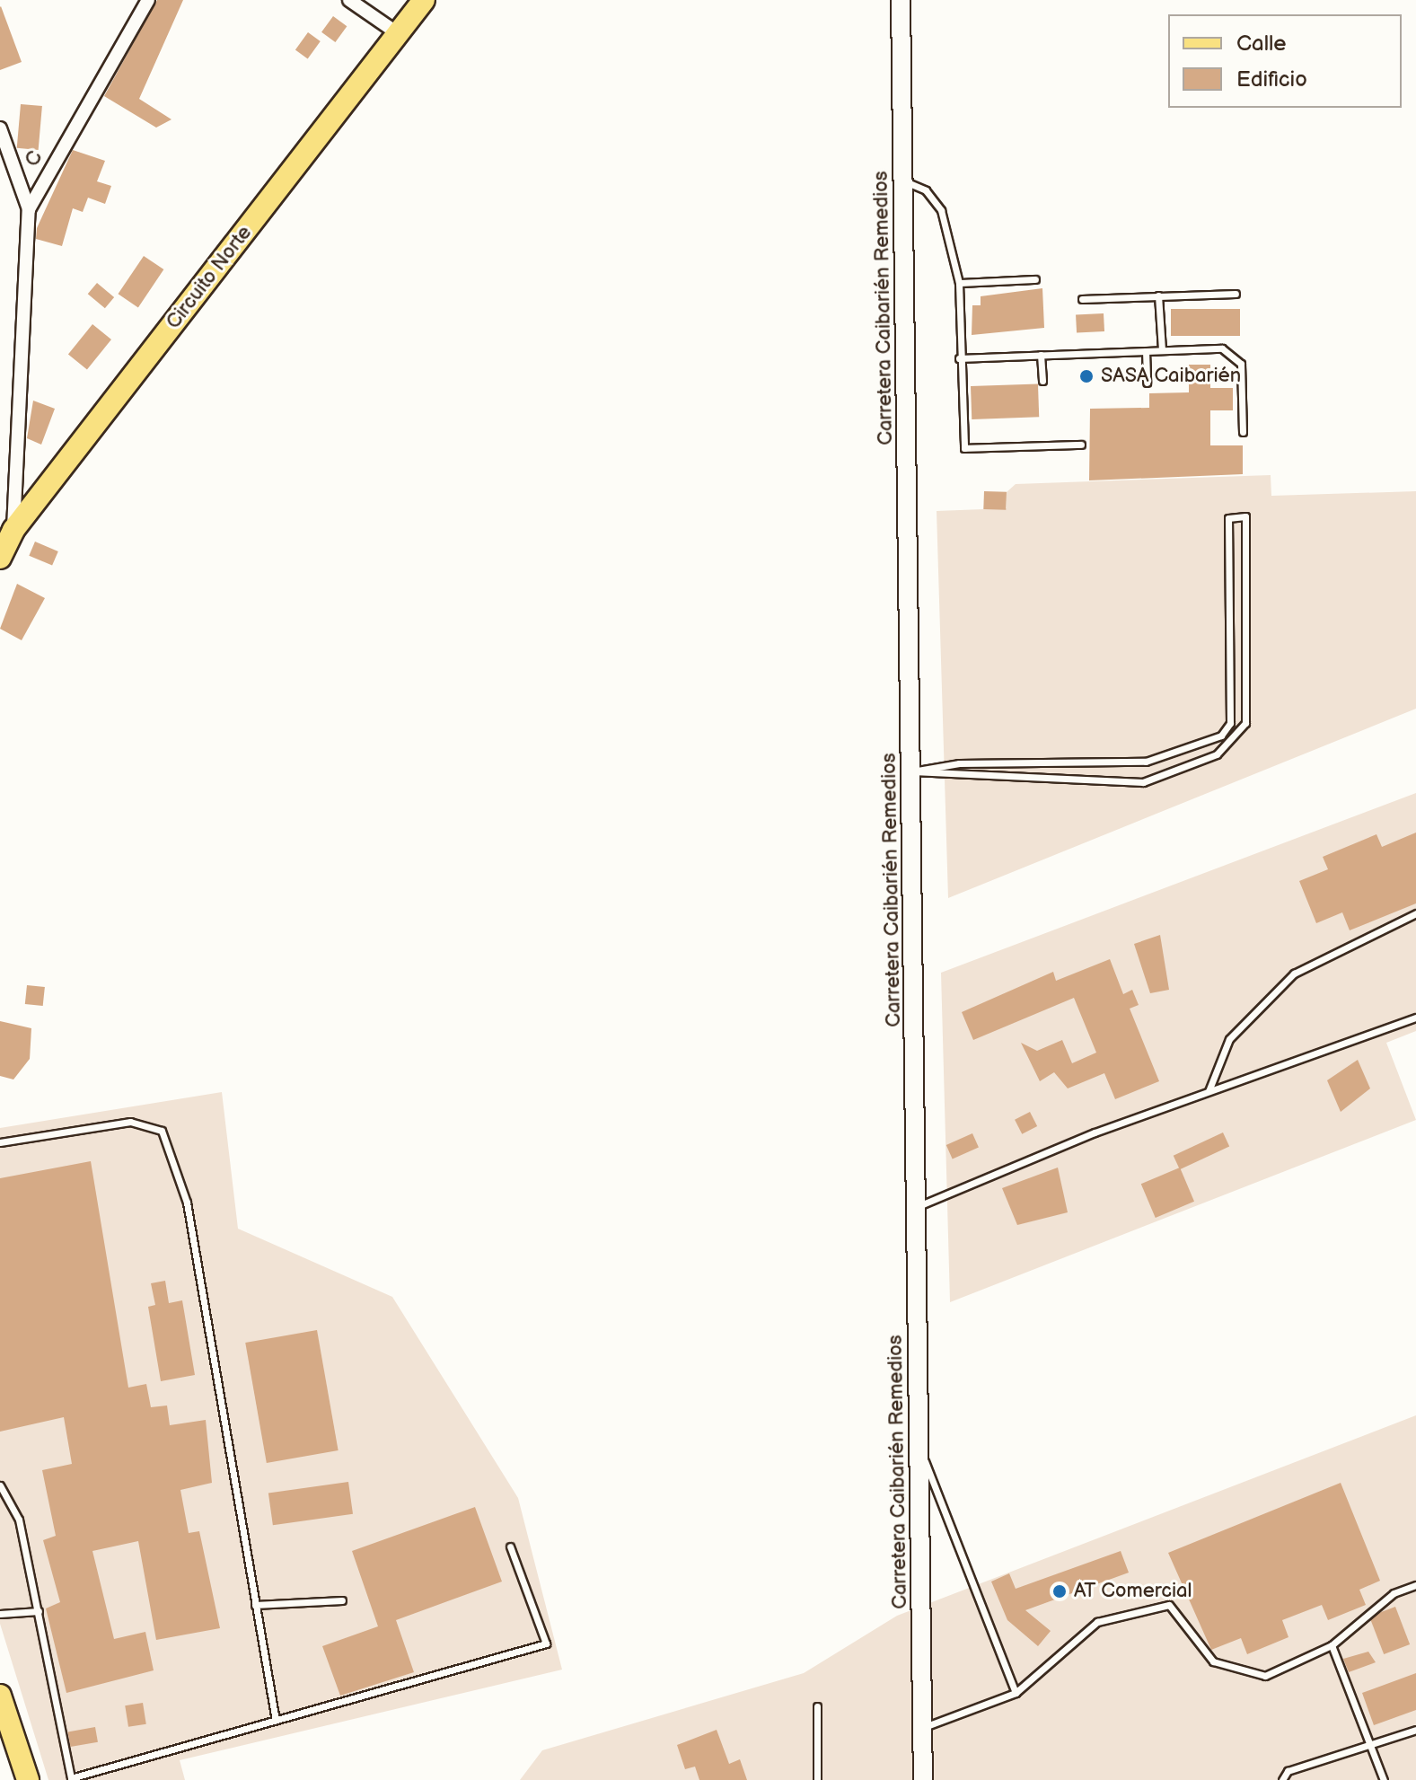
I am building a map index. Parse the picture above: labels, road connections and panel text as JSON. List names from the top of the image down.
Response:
{
  "streets": {
    "main road": ["Circuito Norte"],
    "street": ["C", "Carretera Caibarién Remedios"]
  },
  "crossings": [
    ["C", "Circuito Norte"]
  ],
  "places": ["SASA Caibarién", "AT Comercial"],
  "legend": ["Calle", "Edificio"]
}
